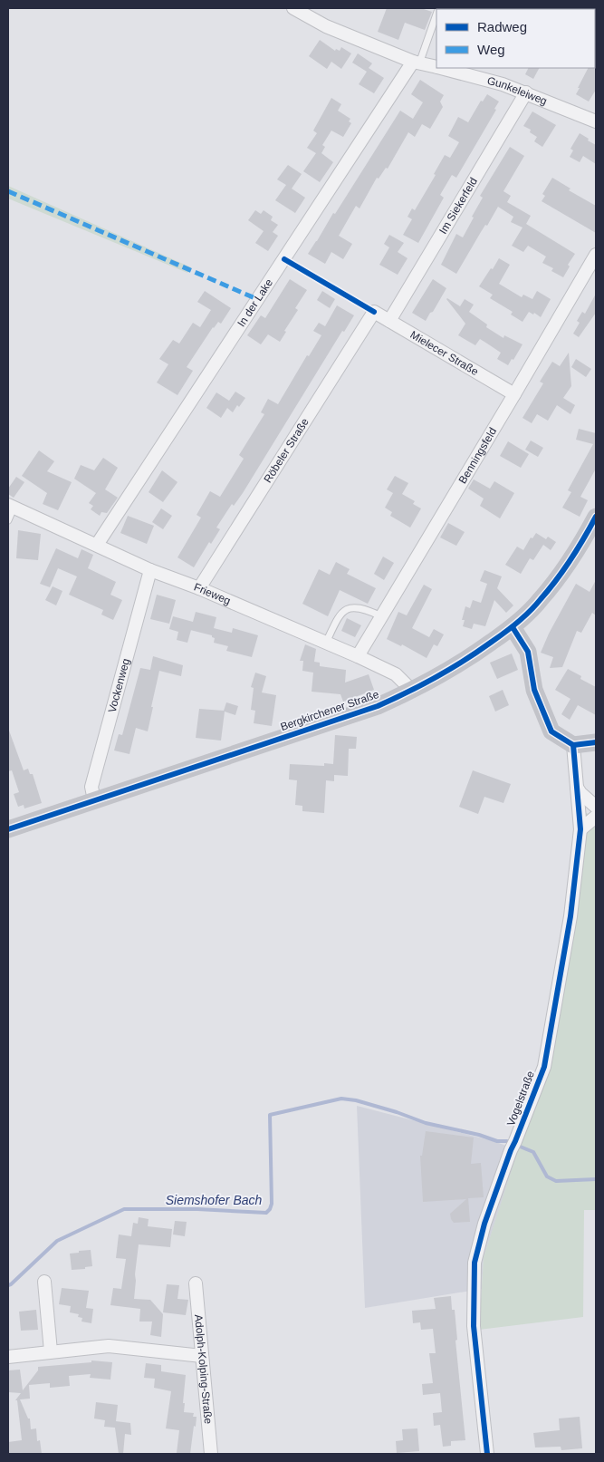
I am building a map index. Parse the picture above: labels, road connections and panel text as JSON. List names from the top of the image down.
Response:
{
  "streets": {
    "street": [
      "Gunkeleiweg",
      "Im Siekerfeld",
      "In der Lake",
      "Mielecer Straße",
      "Röbeler Straße",
      "Benningsfeld",
      "Frieweg",
      "Vockenweg",
      "Bergkirchener Straße",
      "Vogelstraße",
      "Adolph-Kolping-Straße"
    ]
  },
  "crossings": [
    ["Gunkeleiweg", "Im Siekerfeld"],
    ["Gunkeleiweg", "In der Lake"],
    ["Im Siekerfeld", "Mielecer Straße"],
    ["In der Lake", "Frieweg"],
    ["Mielecer Straße", "Röbeler Straße"],
    ["Mielecer Straße", "Benningsfeld"],
    ["Röbeler Straße", "Frieweg"],
    ["Benningsfeld", "Frieweg"],
    ["Frieweg", "Vockenweg"],
    ["Frieweg", "Bergkirchener Straße"],
    ["Vockenweg", "Bergkirchener Straße"]
  ],
  "water": ["Siemshofer Bach"],
  "legend": ["Radweg", "Weg"]
}
